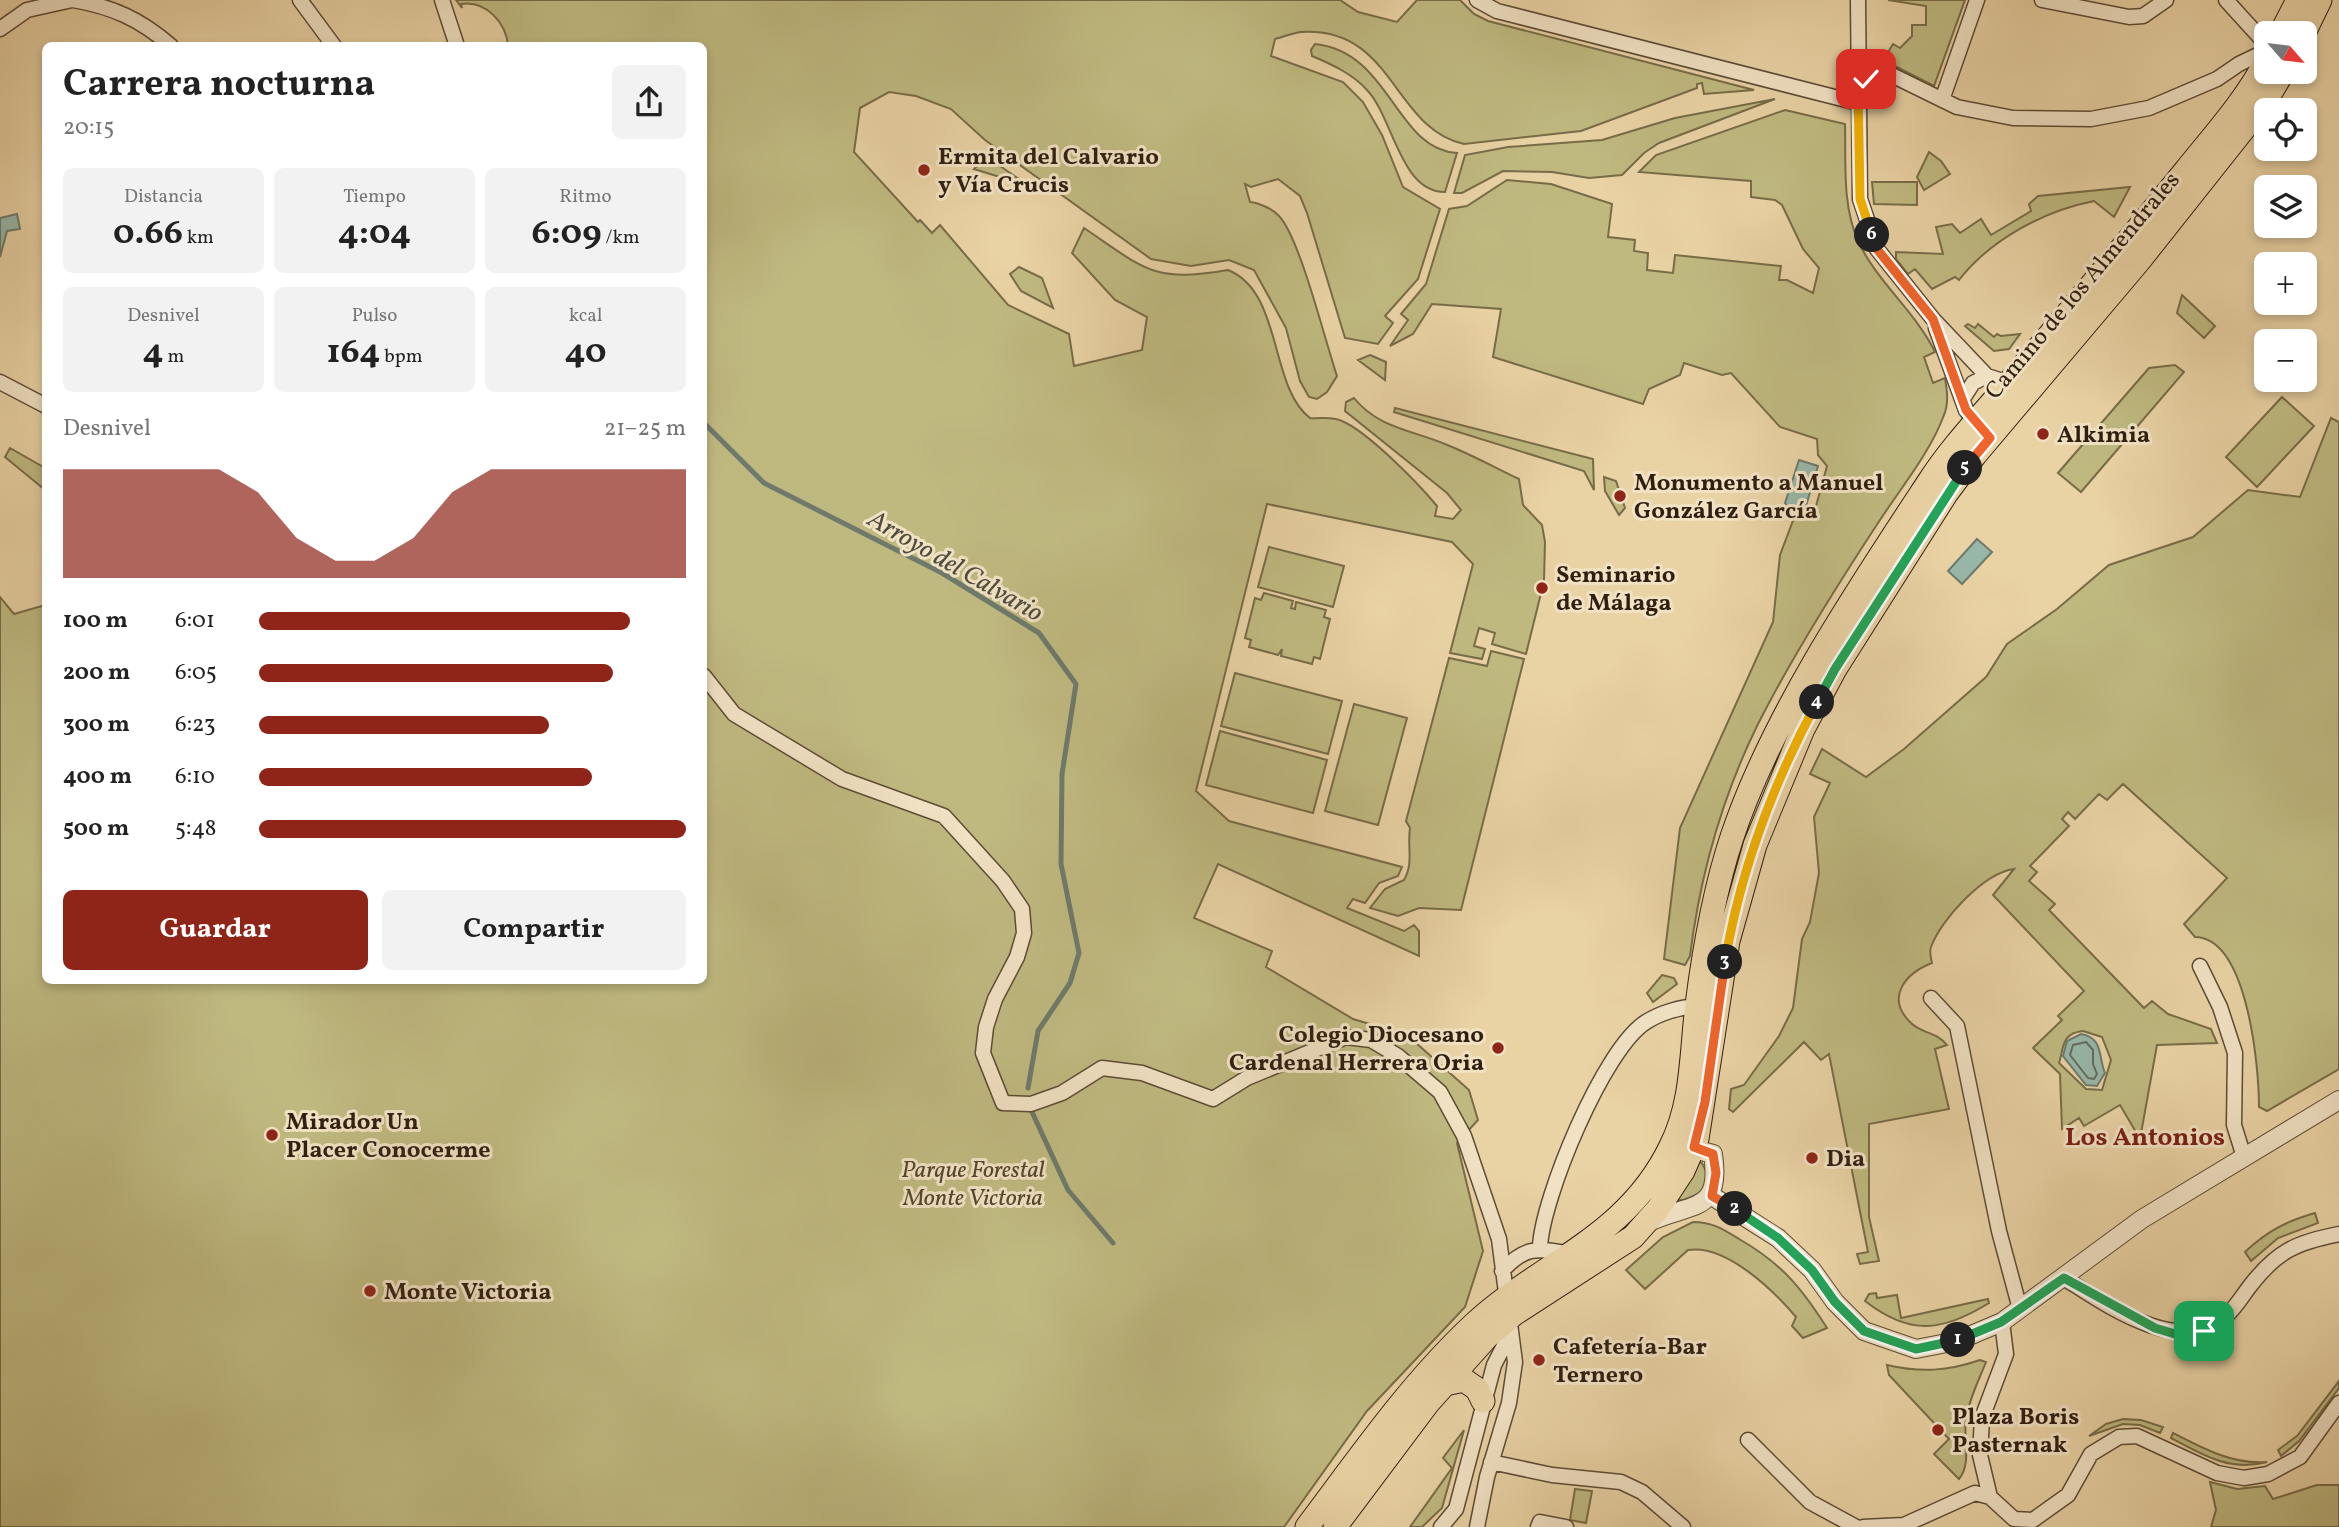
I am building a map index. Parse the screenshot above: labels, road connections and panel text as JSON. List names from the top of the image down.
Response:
{
  "streets": {
    "main road": ["Camino de los Almendrales"]
  },
  "districts": ["Los Antonios"],
  "water": ["Arroyo del Calvario"],
  "parks": ["Parque Forestal Monte Victoria"],
  "places": [
    "Ermita del Calvario y Vía Crucis",
    "Alkimia",
    "Monumento a Manuel González García",
    "Seminario de Málaga",
    "Colegio Diocesano Cardenal Herrera Oria",
    "Mirador Un Placer Conocerme",
    "Dia",
    "Monte Victoria",
    "Cafetería-Bar Ternero",
    "Plaza Boris Pasternak"
  ],
  "north": "bottom right",
  "page": {
    "map_buttons": ["+", "−"],
    "heading": ["Carrera nocturna", "20:15"],
    "stats": [
      ["Distancia", "0.66 km"],
      ["Tiempo", "4:04"],
      ["Ritmo", "6:09 /km"],
      ["Desnivel", "4 m"],
      ["Pulso", "164 bpm"],
      ["kcal", "40"]
    ],
    "pins": [
      "6",
      "5",
      "4",
      "3",
      "2",
      "1"
    ],
    "chart": ["Desnivel", "21–25 m"],
    "list": [
      {
        "name": "100 m",
        "note": "6:01"
      },
      {
        "name": "200 m",
        "note": "6:05"
      },
      {
        "name": "300 m",
        "note": "6:23"
      },
      {
        "name": "400 m",
        "note": "6:10"
      },
      {
        "name": "500 m",
        "note": "5:48"
      }
    ],
    "buttons": ["Guardar", "Compartir"]
  }
}
